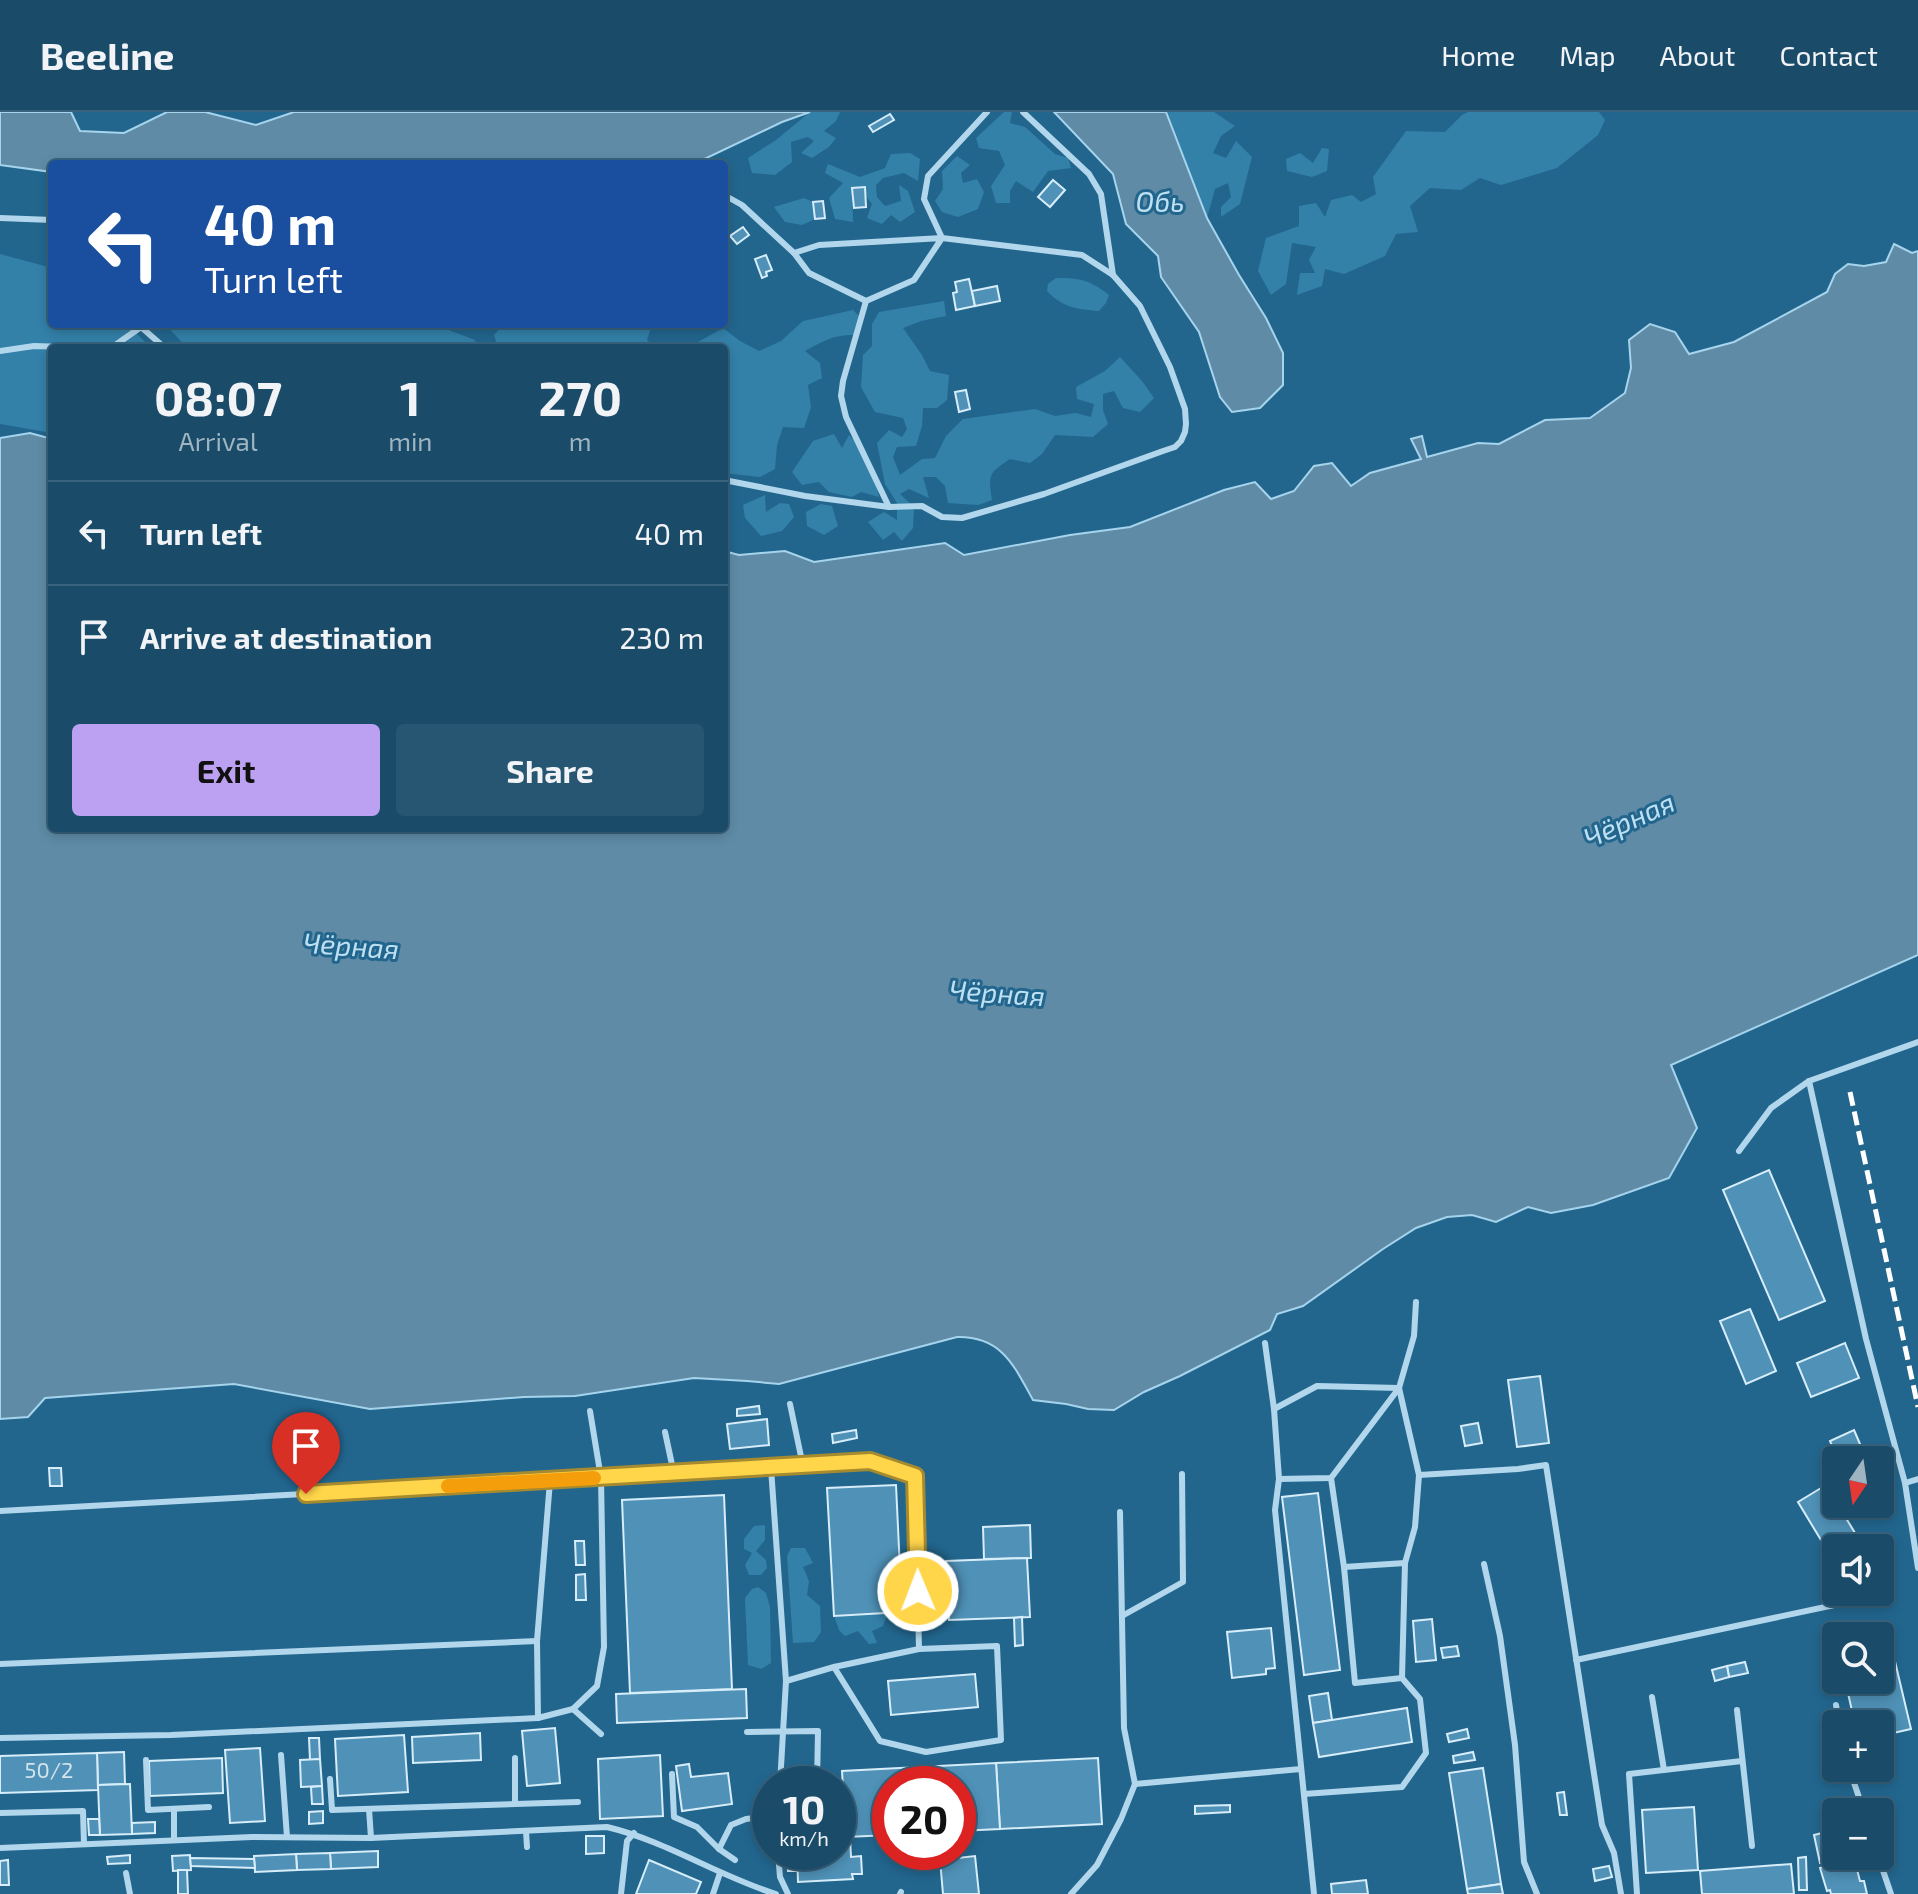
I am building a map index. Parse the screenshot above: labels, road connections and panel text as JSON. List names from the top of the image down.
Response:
{
  "water": ["Обь", "Чёрная"],
  "house_numbers": ["50/2"],
  "north": "bottom",
  "page": {
    "header": "Beeline",
    "nav": [
      "Home",
      "Map",
      "About",
      "Contact"
    ],
    "turn": ["40 m", "Turn left"],
    "eta": [
      "08:07",
      "Arrival",
      "1",
      "min",
      "270",
      "m"
    ],
    "list": [
      {
        "name": "Turn left",
        "value": "40 m"
      },
      {
        "name": "Arrive at destination",
        "value": "230 m"
      }
    ],
    "buttons": ["Exit", "Share"],
    "map_buttons": ["+", "−"],
    "speed": "10 km/h",
    "limit": "20"
  }
}
